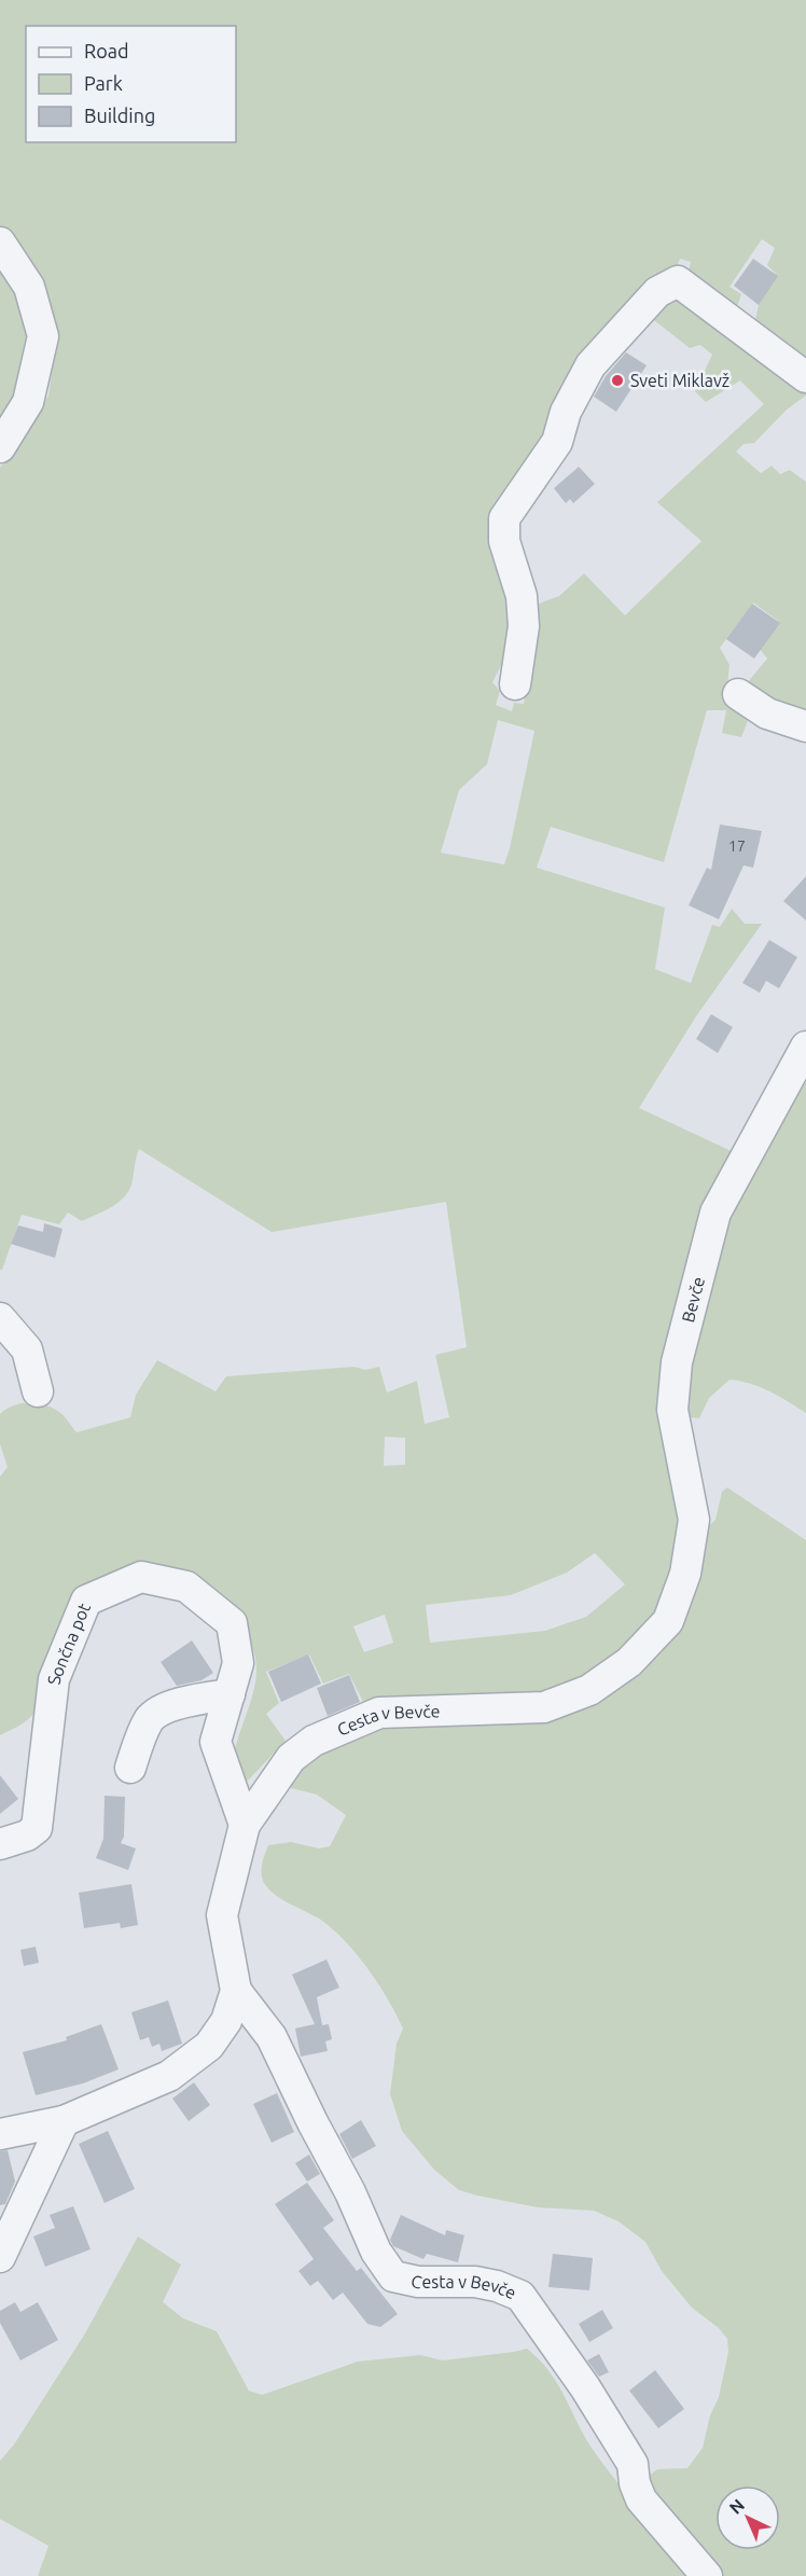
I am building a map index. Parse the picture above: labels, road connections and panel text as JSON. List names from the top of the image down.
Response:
{
  "streets": {
    "street": ["Bevče", "Sončna pot", "Cesta v Bevče"]
  },
  "crossings": [
    ["Bevče", "Cesta v Bevče"],
    ["Sončna pot", "Cesta v Bevče"]
  ],
  "places": ["Sveti Miklavž"],
  "house_numbers": ["17"],
  "legend": ["Road", "Park", "Building"],
  "north": "top left"
}
